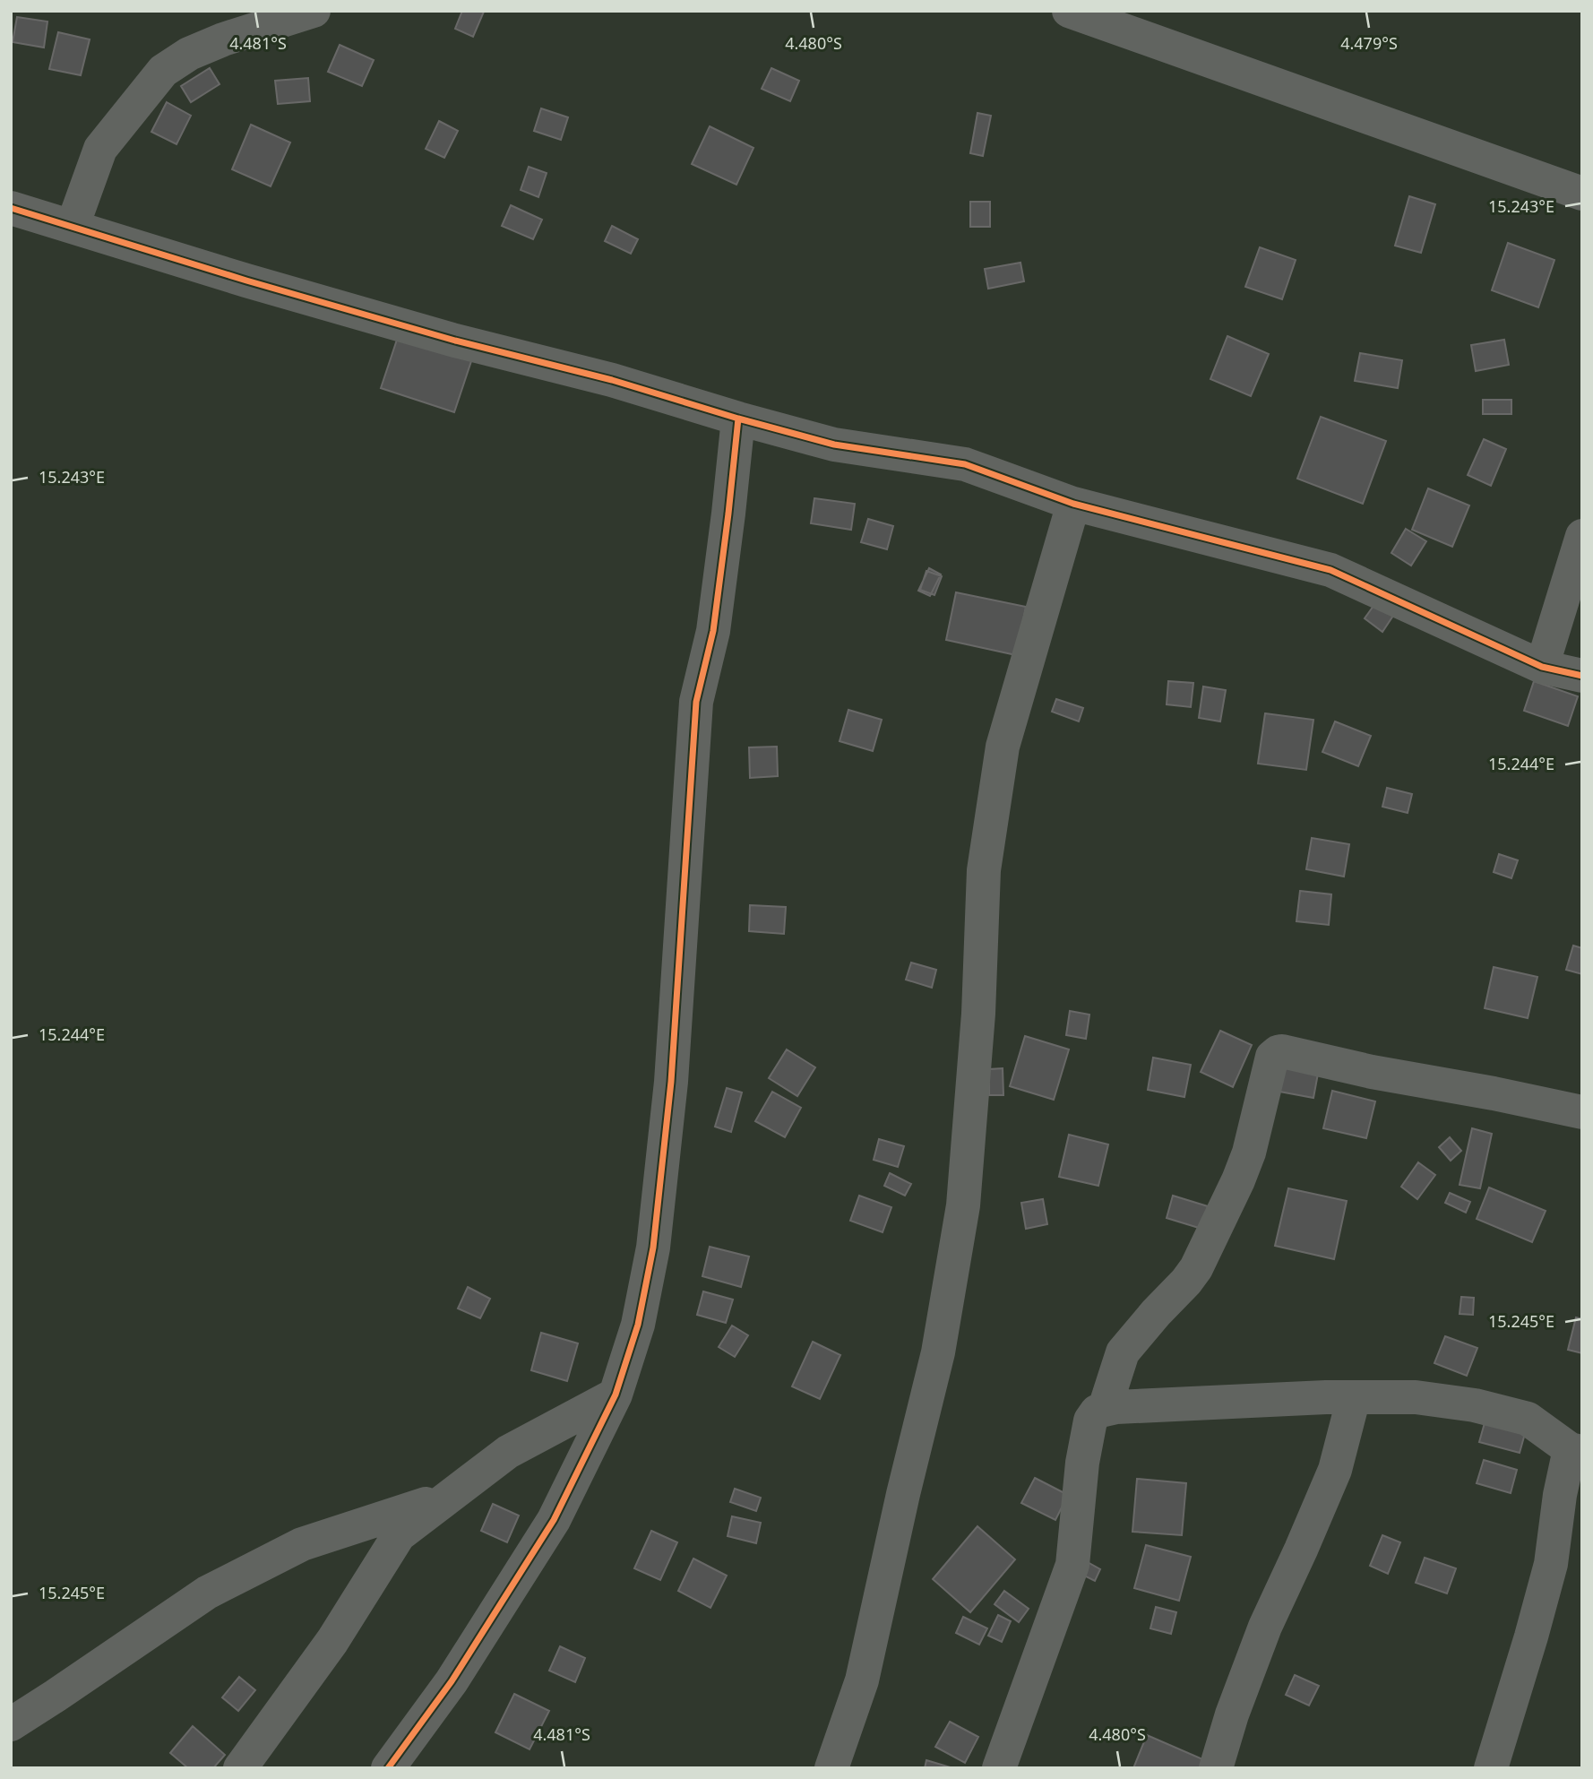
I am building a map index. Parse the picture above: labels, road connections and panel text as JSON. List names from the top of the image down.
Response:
{
  "coordinates": [
    "4.479°S",
    "4.481°S",
    "4.480°S",
    "15.243°E",
    "15.244°E",
    "15.245°E"
  ]
}
